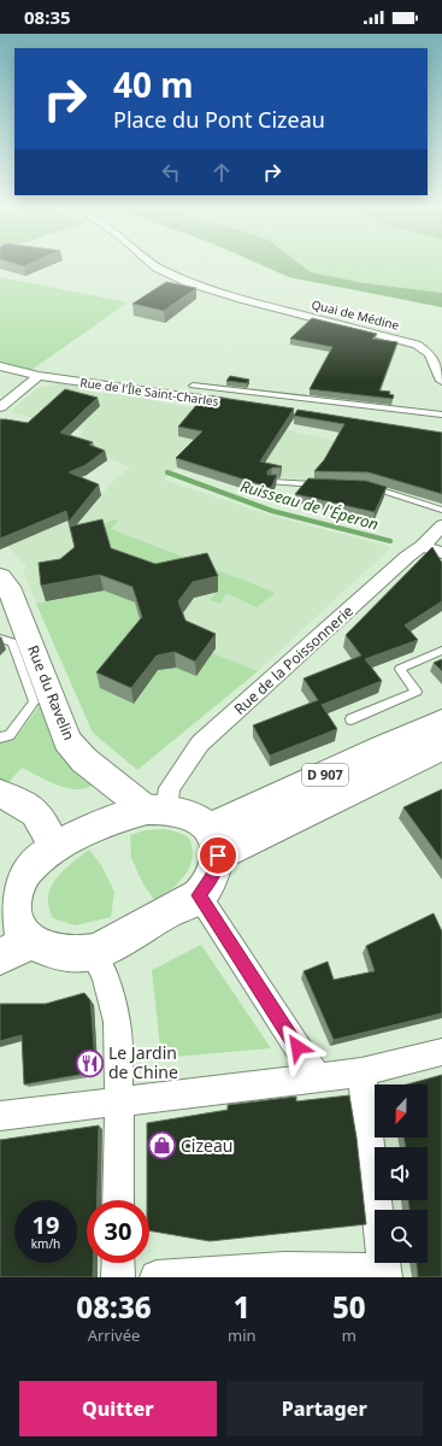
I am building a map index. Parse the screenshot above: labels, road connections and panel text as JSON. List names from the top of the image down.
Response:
{
  "streets": {
    "main road": ["Rue du Ravelin", "D 907"],
    "street": ["Quai de Médine", "Rue de l'Île Saint-Charles", "Rue de la Poissonnerie"]
  },
  "crossings": [
    ["Rue de la Poissonnerie", "Rue du Ravelin"]
  ],
  "water": ["Ruisseau de l'Éperon"],
  "places": {
    "restaurant": ["Le Jardin de Chine"],
    "shop": ["Cizeau"]
  },
  "north": "bottom",
  "page": {
    "status": "08:35",
    "turn": ["40 m", "Place du Pont Cizeau"],
    "speed": "19 km/h",
    "limit": "30",
    "eta": [
      "08:36",
      "Arrivée",
      "1",
      "min",
      "50",
      "m"
    ],
    "buttons": ["Quitter", "Partager"]
  }
}
